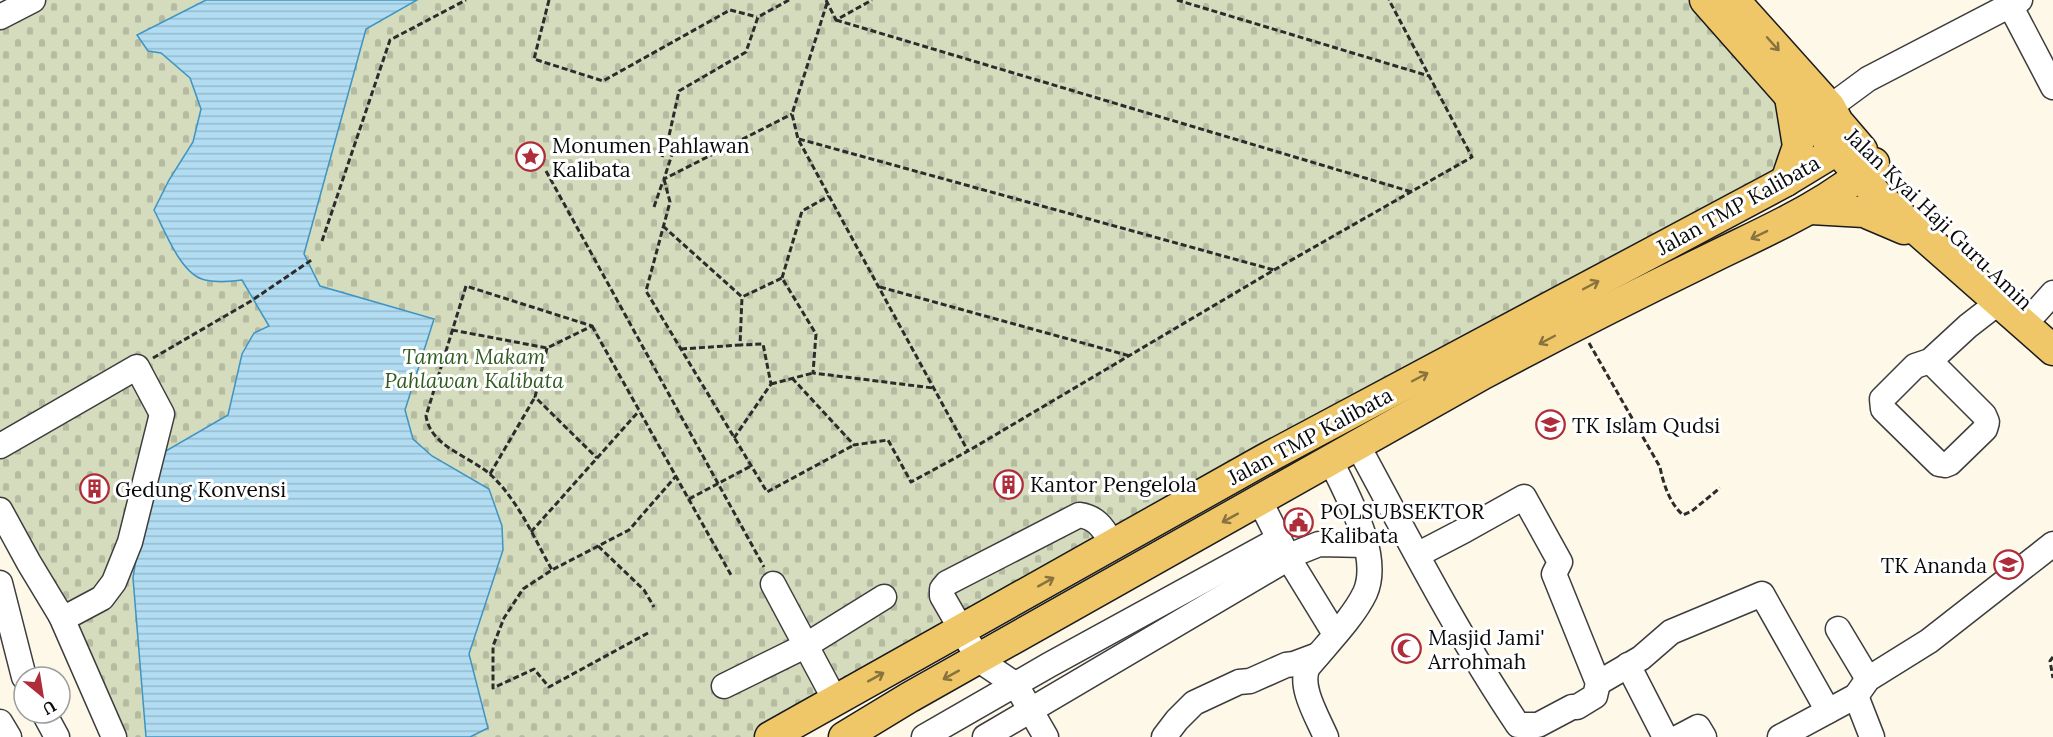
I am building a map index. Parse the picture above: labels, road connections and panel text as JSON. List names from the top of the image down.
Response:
{
  "streets": {
    "main road": ["Jalan TMP Kalibata", "Jalan Kyai Haji Guru Amin"]
  },
  "crossings": [
    ["Jalan TMP Kalibata", "Jalan Kyai Haji Guru Amin"]
  ],
  "parks": ["Taman Makam Pahlawan Kalibata"],
  "places": {
    "place": ["Monumen Pahlawan Kalibata"],
    "school or university": ["TK Islam Qudsi", "TK Ananda"],
    "building": ["Kantor Pengelola", "Gedung Konvensi"],
    "public building": ["POLSUBSEKTOR Kalibata"],
    "mosque": ["Masjid Jami' Arrohmah"]
  },
  "north": "bottom right"
}
